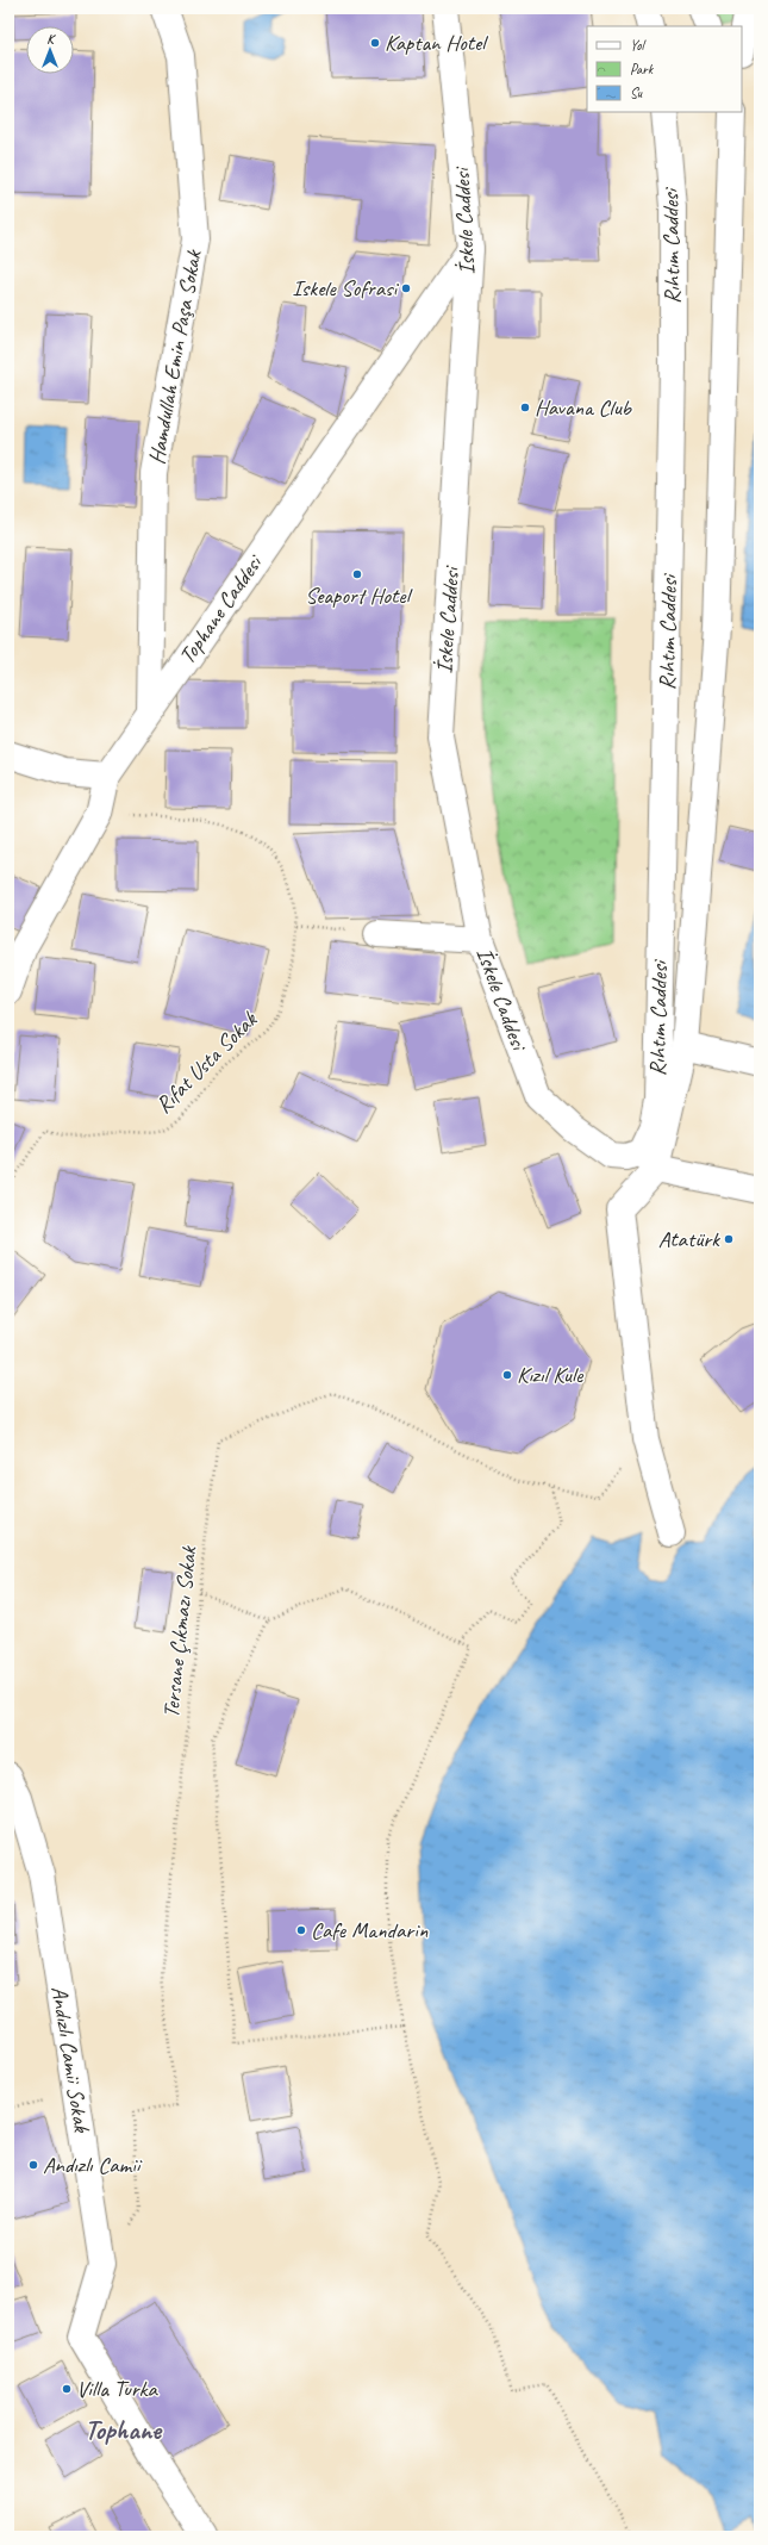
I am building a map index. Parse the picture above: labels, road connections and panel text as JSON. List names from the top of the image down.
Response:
{
  "streets": {
    "street": [
      "İskele Caddesi",
      "Rıhtım Caddesi",
      "Hamdullah Emin Paşa Sokak",
      "Tophane Caddesi",
      "Andızlı Camii Sokak"
    ],
    "path": ["Rıfat Usta Sokak", "Tersane Çıkmazı Sokak"]
  },
  "crossings": [
    ["İskele Caddesi", "Rıhtım Caddesi"],
    ["İskele Caddesi", "Tophane Caddesi"],
    ["Hamdullah Emin Paşa Sokak", "Tophane Caddesi"],
    ["Tophane Caddesi", "Rıfat Usta Sokak"],
    ["Tersane Çıkmazı Sokak", "Andızlı Camii Sokak"]
  ],
  "districts": ["Tophane"],
  "places": [
    "Kaptan Hotel",
    "Iskele Sofrasi",
    "Havana Club",
    "Seaport Hotel",
    "Atatürk",
    "Kızıl Kule",
    "Cafe Mandarin",
    "Andızlı Camii",
    "Villa Turka"
  ],
  "legend": ["Yol", "Park", "Su"],
  "north": "top"
}
